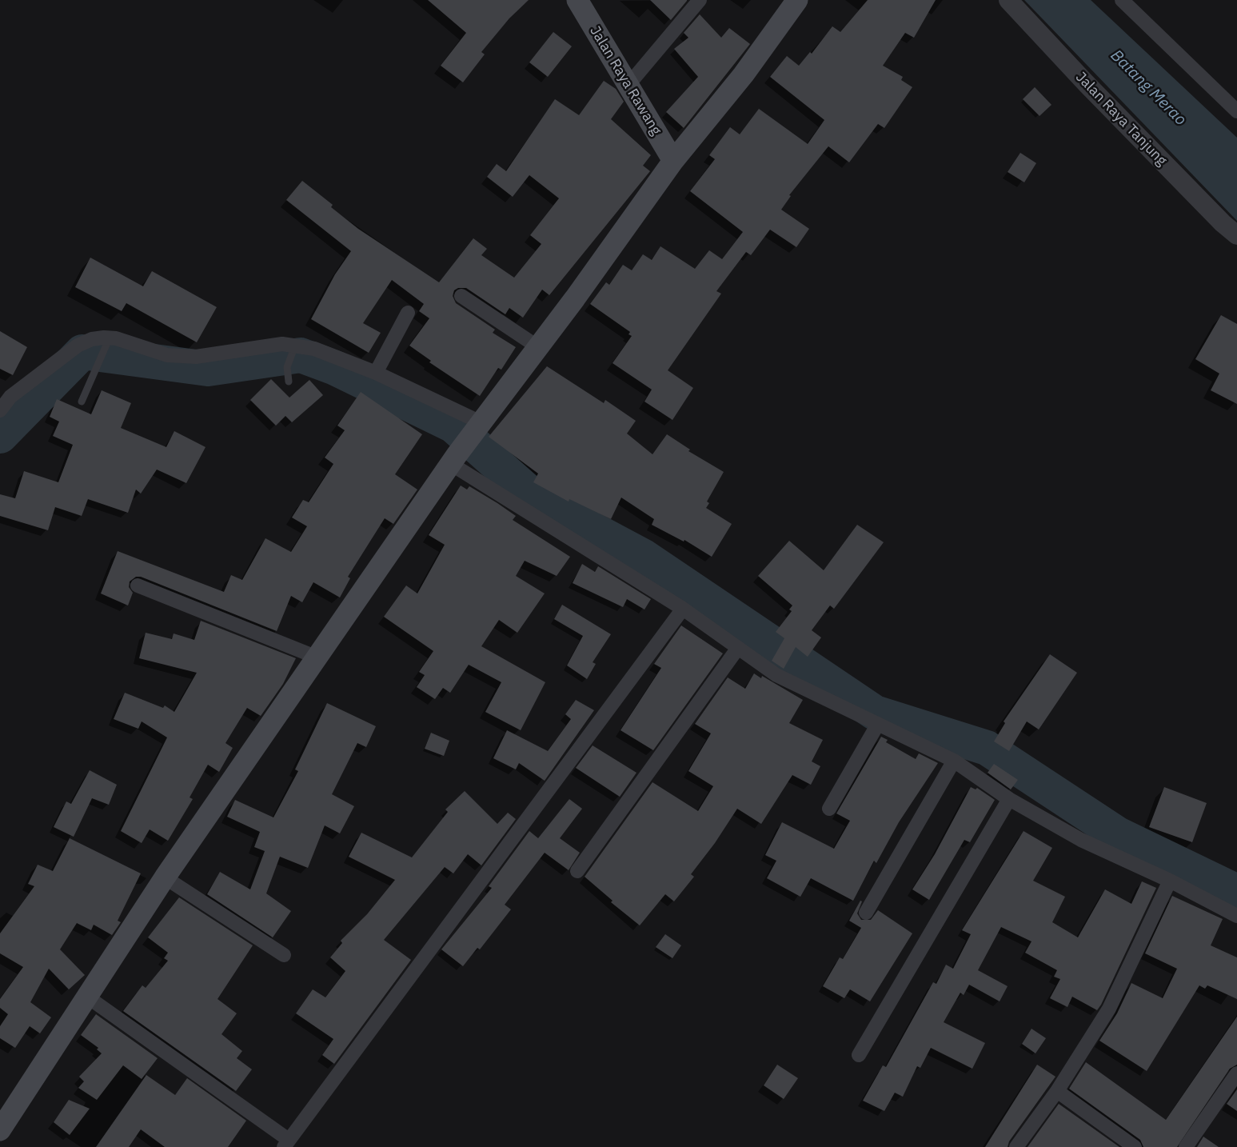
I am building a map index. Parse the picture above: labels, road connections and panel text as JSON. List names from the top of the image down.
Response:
{
  "streets": {
    "main road": ["Jalan Raya Rawang"],
    "street": ["Jalan Raya Tanjung"]
  },
  "water": ["Batang Merao"]
}
